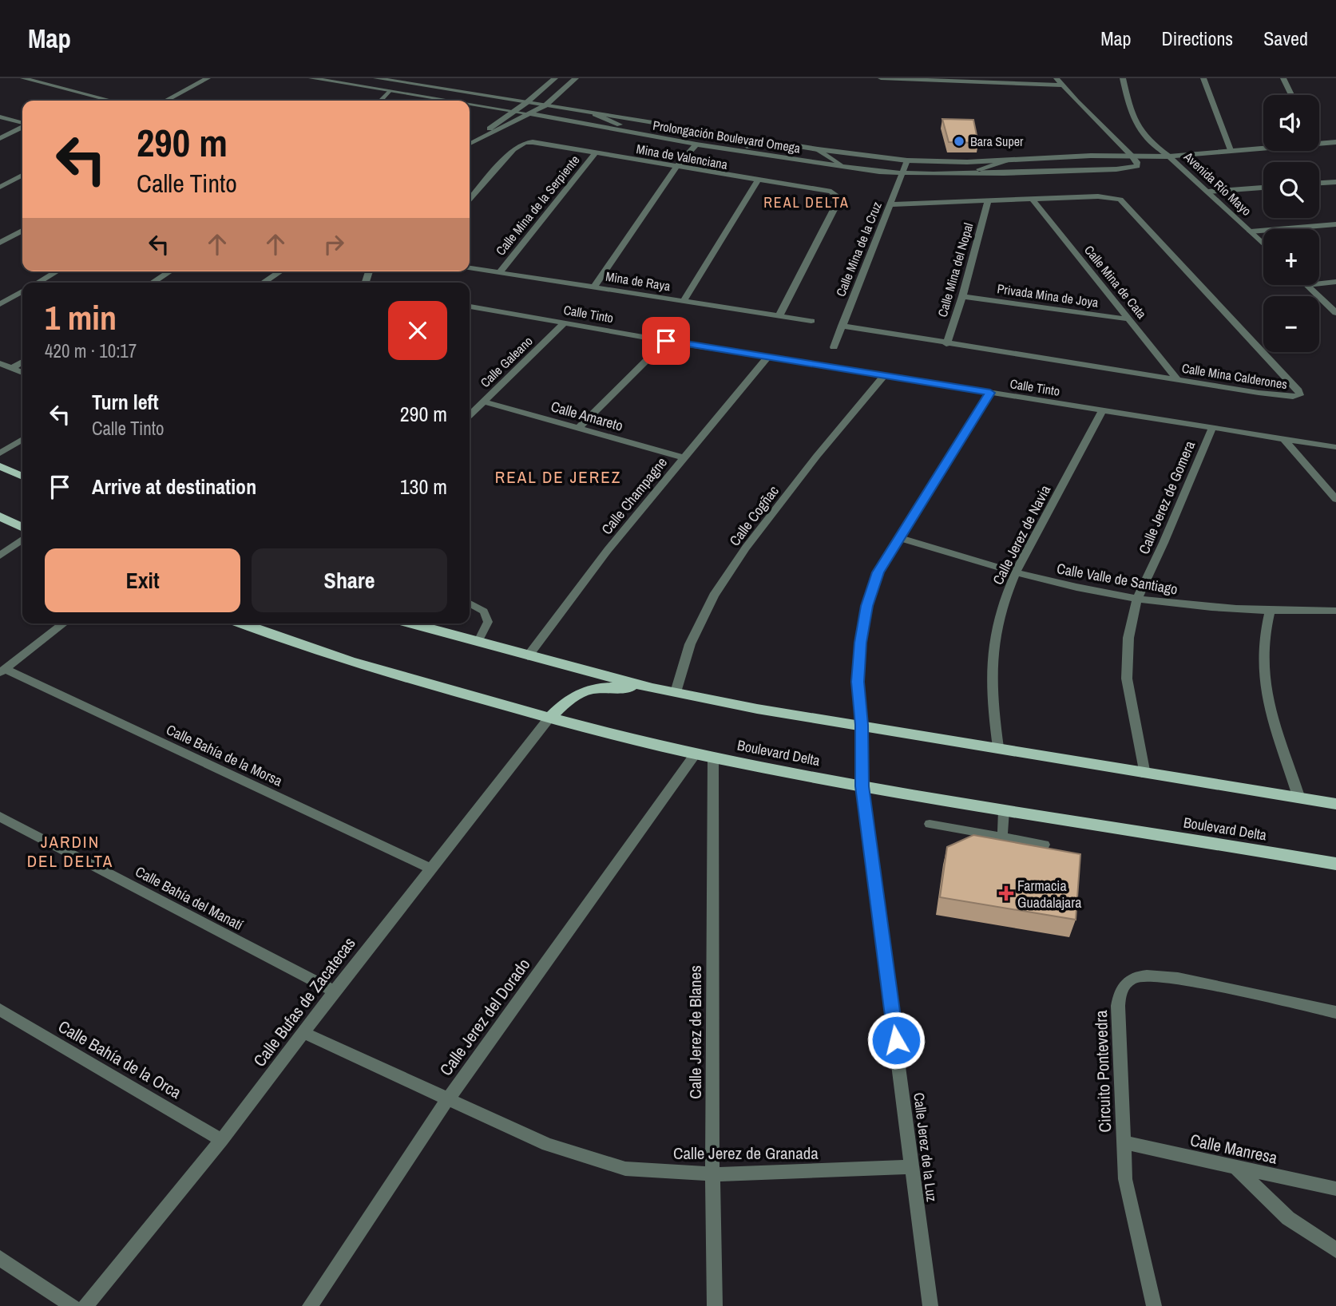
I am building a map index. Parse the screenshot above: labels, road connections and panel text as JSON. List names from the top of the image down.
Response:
{
  "streets": {
    "main road": ["Boulevard Delta"],
    "street": [
      "Prolongación Boulevard Omega",
      "Mina de Valenciana",
      "Avenida Río Mayo",
      "Calle Mina de la Serpiente",
      "Calle Mina de la Cruz",
      "Calle Mina del Nopal",
      "Mina de Raya",
      "Calle Mina de Cata",
      "Privada Mina de Joya",
      "Calle Tinto",
      "Calle Galeano",
      "Calle Mina Calderones",
      "Calle Amareto",
      "Calle Champagne",
      "Calle Jerez de Gomera",
      "Calle Cogñac",
      "Calle Jerez de Navia",
      "Calle Valle de Santiago",
      "Calle Bahía de la Morsa",
      "Calle Bahía del Manatí",
      "Calle Bufas de Zacatecas",
      "Calle Jerez del Dorado",
      "Calle Jerez de Blanes",
      "Calle Bahía de la Orca",
      "Circuito Pontevedra",
      "Calle Jerez de la Luz",
      "Calle Manresa",
      "Calle Jerez de Granada"
    ]
  },
  "crossings": [
    ["Prolongación Boulevard Omega", "Avenida Río Mayo"],
    ["Prolongación Boulevard Omega", "Calle Mina de la Cruz"],
    ["Mina de Valenciana", "Calle Mina de la Serpiente"],
    ["Mina de Valenciana", "Mina de Raya"],
    ["Calle Mina de la Serpiente", "Mina de Raya"],
    ["Calle Mina de la Cruz", "Calle Mina Calderones"],
    ["Calle Mina del Nopal", "Privada Mina de Joya"],
    ["Calle Mina del Nopal", "Calle Mina Calderones"],
    ["Calle Mina de Cata", "Privada Mina de Joya"],
    ["Calle Mina de Cata", "Calle Mina Calderones"],
    ["Calle Tinto", "Calle Galeano"],
    ["Calle Tinto", "Calle Champagne"],
    ["Calle Tinto", "Calle Jerez de Gomera"],
    ["Calle Tinto", "Calle Cogñac"],
    ["Calle Tinto", "Calle Jerez de Navia"],
    ["Calle Tinto", "Calle Jerez de la Luz"],
    ["Calle Galeano", "Calle Amareto"],
    ["Calle Amareto", "Calle Champagne"],
    ["Calle Jerez de Gomera", "Calle Valle de Santiago"],
    ["Calle Jerez de Navia", "Calle Valle de Santiago"],
    ["Calle Valle de Santiago", "Calle Jerez de la Luz"],
    ["Boulevard Delta", "Calle Bufas de Zacatecas"],
    ["Boulevard Delta", "Calle Jerez del Dorado"],
    ["Boulevard Delta", "Calle Jerez de Blanes"],
    ["Boulevard Delta", "Calle Jerez de la Luz"],
    ["Calle Bahía de la Morsa", "Calle Bufas de Zacatecas"],
    ["Calle Bahía del Manatí", "Calle Bufas de Zacatecas"],
    ["Calle Bufas de Zacatecas", "Calle Bahía de la Orca"],
    ["Calle Bufas de Zacatecas", "Calle Jerez de Granada"],
    ["Calle Jerez del Dorado", "Calle Jerez de Granada"],
    ["Calle Jerez de Blanes", "Calle Jerez de Granada"],
    ["Circuito Pontevedra", "Calle Manresa"],
    ["Calle Jerez de la Luz", "Calle Jerez de Granada"]
  ],
  "districts": ["REAL DELTA", "REAL DE JEREZ", "JARDIN DEL DELTA"],
  "places": {
    "other": ["Bara Super"],
    "health": ["Farmacia Guadalajara"]
  },
  "page": {
    "header": "Map",
    "nav": ["Map", "Directions", "Saved"],
    "map_buttons": ["+", "−"],
    "turn": ["290 m", "Calle Tinto"],
    "heading": ["1 min", "420 m · 10:17"],
    "list": [
      {
        "name": "Turn left",
        "note": "Calle Tinto",
        "value": "290 m"
      },
      {
        "name": "Arrive at destination",
        "value": "130 m"
      }
    ],
    "buttons": ["Exit", "Share"]
  }
}
